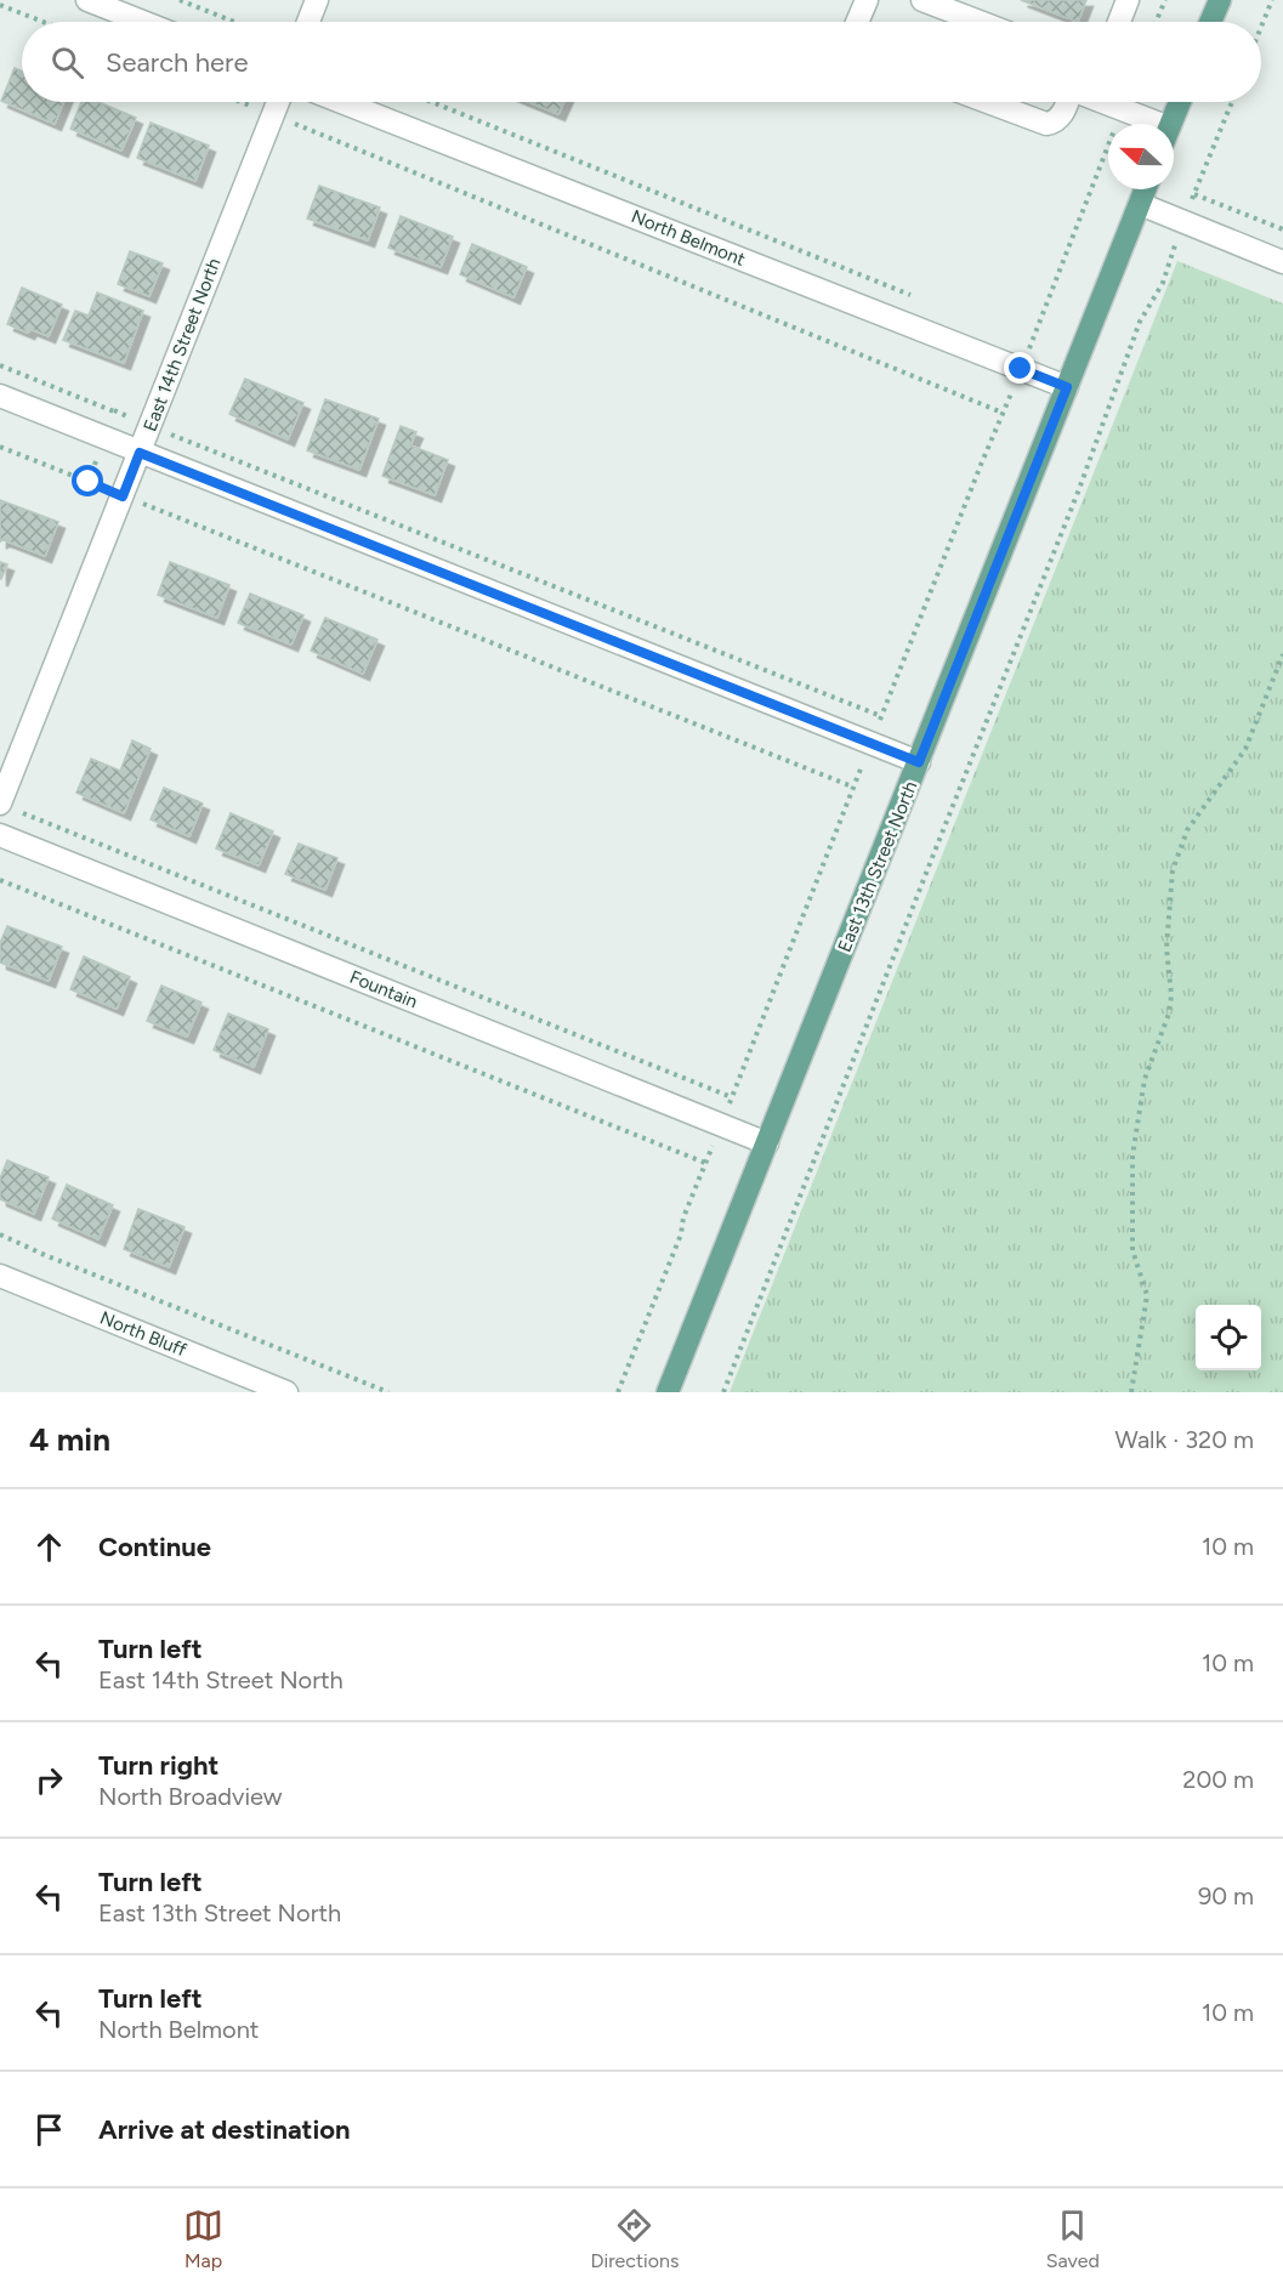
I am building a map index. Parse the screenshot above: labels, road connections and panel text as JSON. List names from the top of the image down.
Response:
{
  "streets": {
    "main road": ["East 13th Street North"],
    "street": [
      "North Belmont",
      "East 14th Street North",
      "Fountain",
      "North Bluff"
    ]
  },
  "crossings": [
    ["North Belmont", "East 13th Street North"],
    ["East 13th Street North", "Fountain"]
  ],
  "north": "left",
  "page": {
    "search": "Search here",
    "heading": ["4 min", "Walk · 320 m"],
    "list": [
      ["Continue", "10 m"],
      ["Turn left", "East 14th Street North", "10 m"],
      ["Turn right", "North Broadview", "200 m"],
      ["Turn left", "East 13th Street North", "90 m"],
      ["Turn left", "North Belmont", "10 m"],
      "Arrive at destination"
    ],
    "nav": ["Map", "Directions", "Saved"]
  }
}
